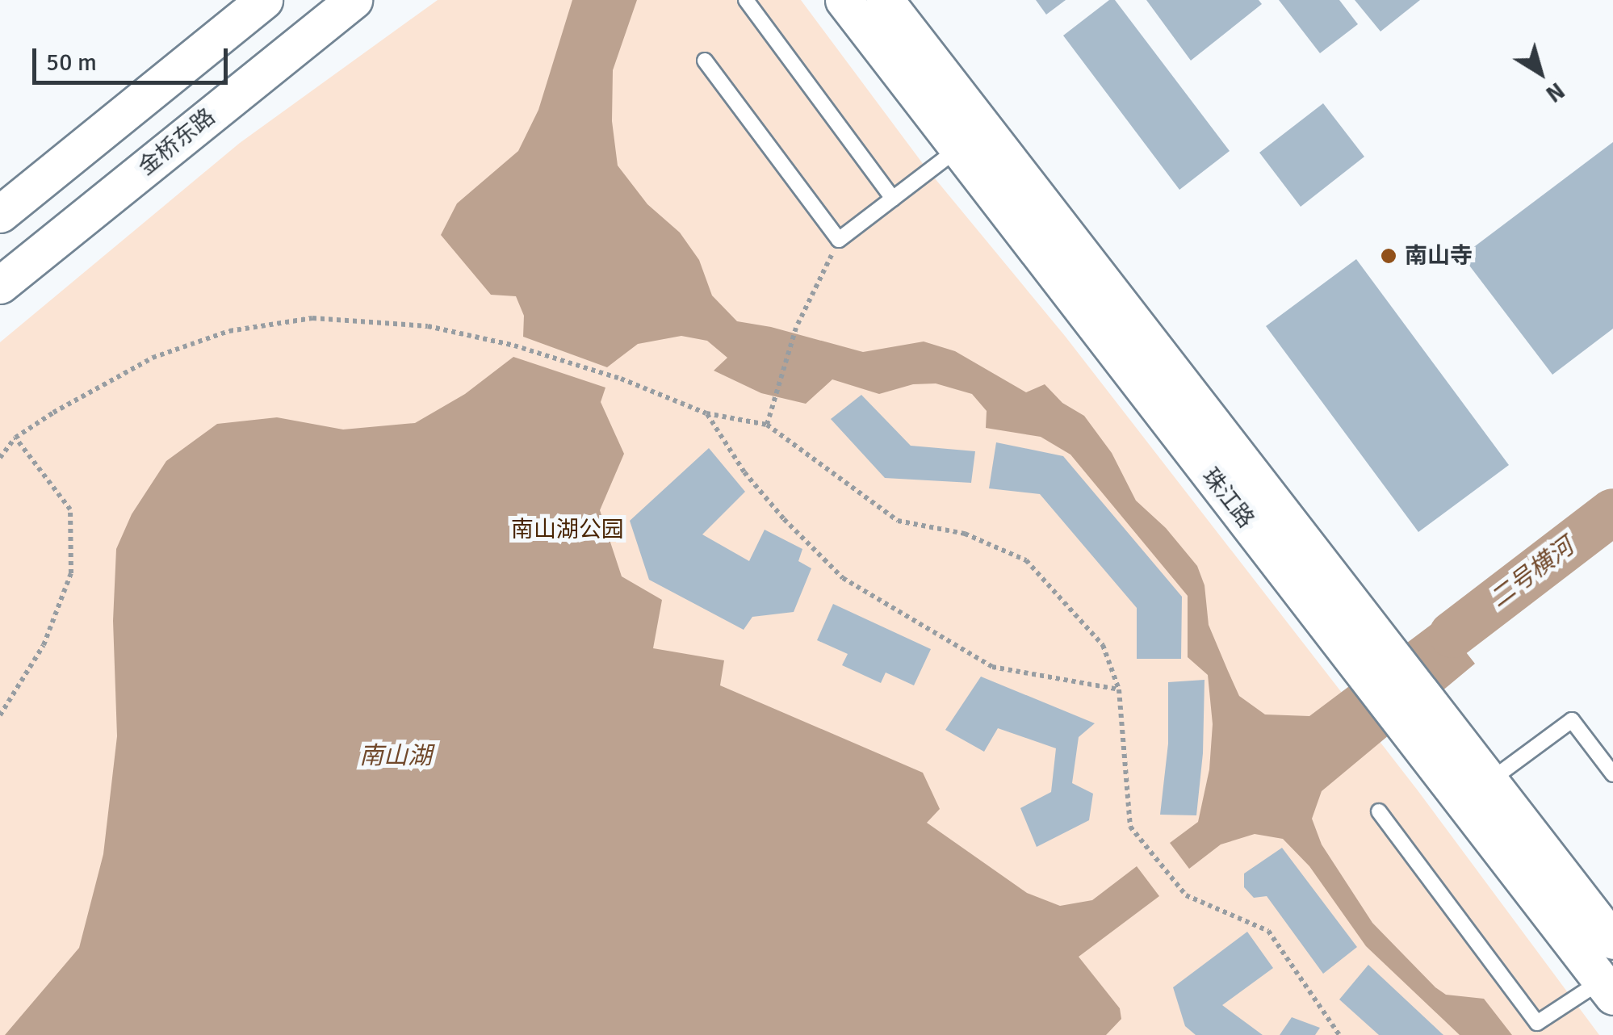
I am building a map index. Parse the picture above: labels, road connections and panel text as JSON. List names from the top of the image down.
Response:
{
  "streets": {
    "street": ["金桥东路", "珠江路"]
  },
  "water": ["二号横河", "南山湖"],
  "parks": ["南山湖公园"],
  "places": ["南山寺"],
  "scale_bar": "50 m",
  "north": "bottom right"
}
